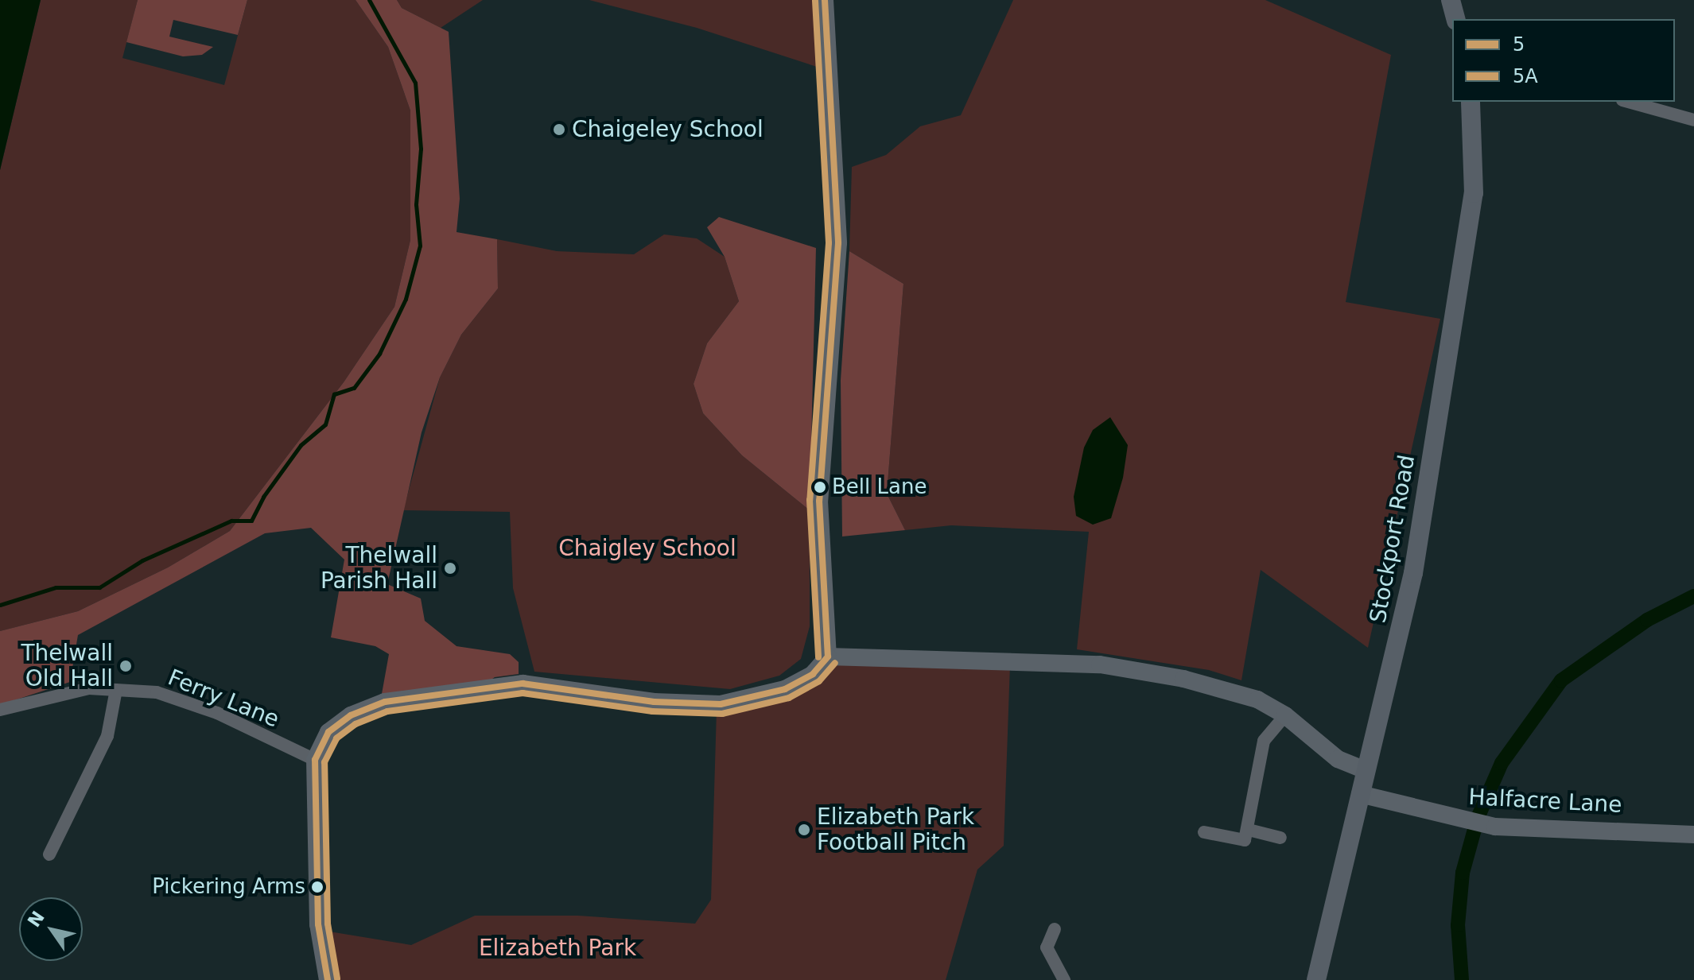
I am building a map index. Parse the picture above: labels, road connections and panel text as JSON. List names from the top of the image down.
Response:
{
  "streets": {
    "main road": ["Stockport Road", "Halfacre Lane"],
    "street": ["Ferry Lane"]
  },
  "crossings": [
    ["Stockport Road", "Halfacre Lane"]
  ],
  "parks": ["Chaigley School", "Elizabeth Park"],
  "places": [
    "Chaigeley School",
    "Bell Lane",
    "Thelwall Parish Hall",
    "Thelwall Old Hall",
    "Elizabeth Park Football Pitch",
    "Pickering Arms"
  ],
  "lines": ["transit line 5", "transit line 5A"],
  "legend": ["5", "5A"],
  "north": "top left"
}
